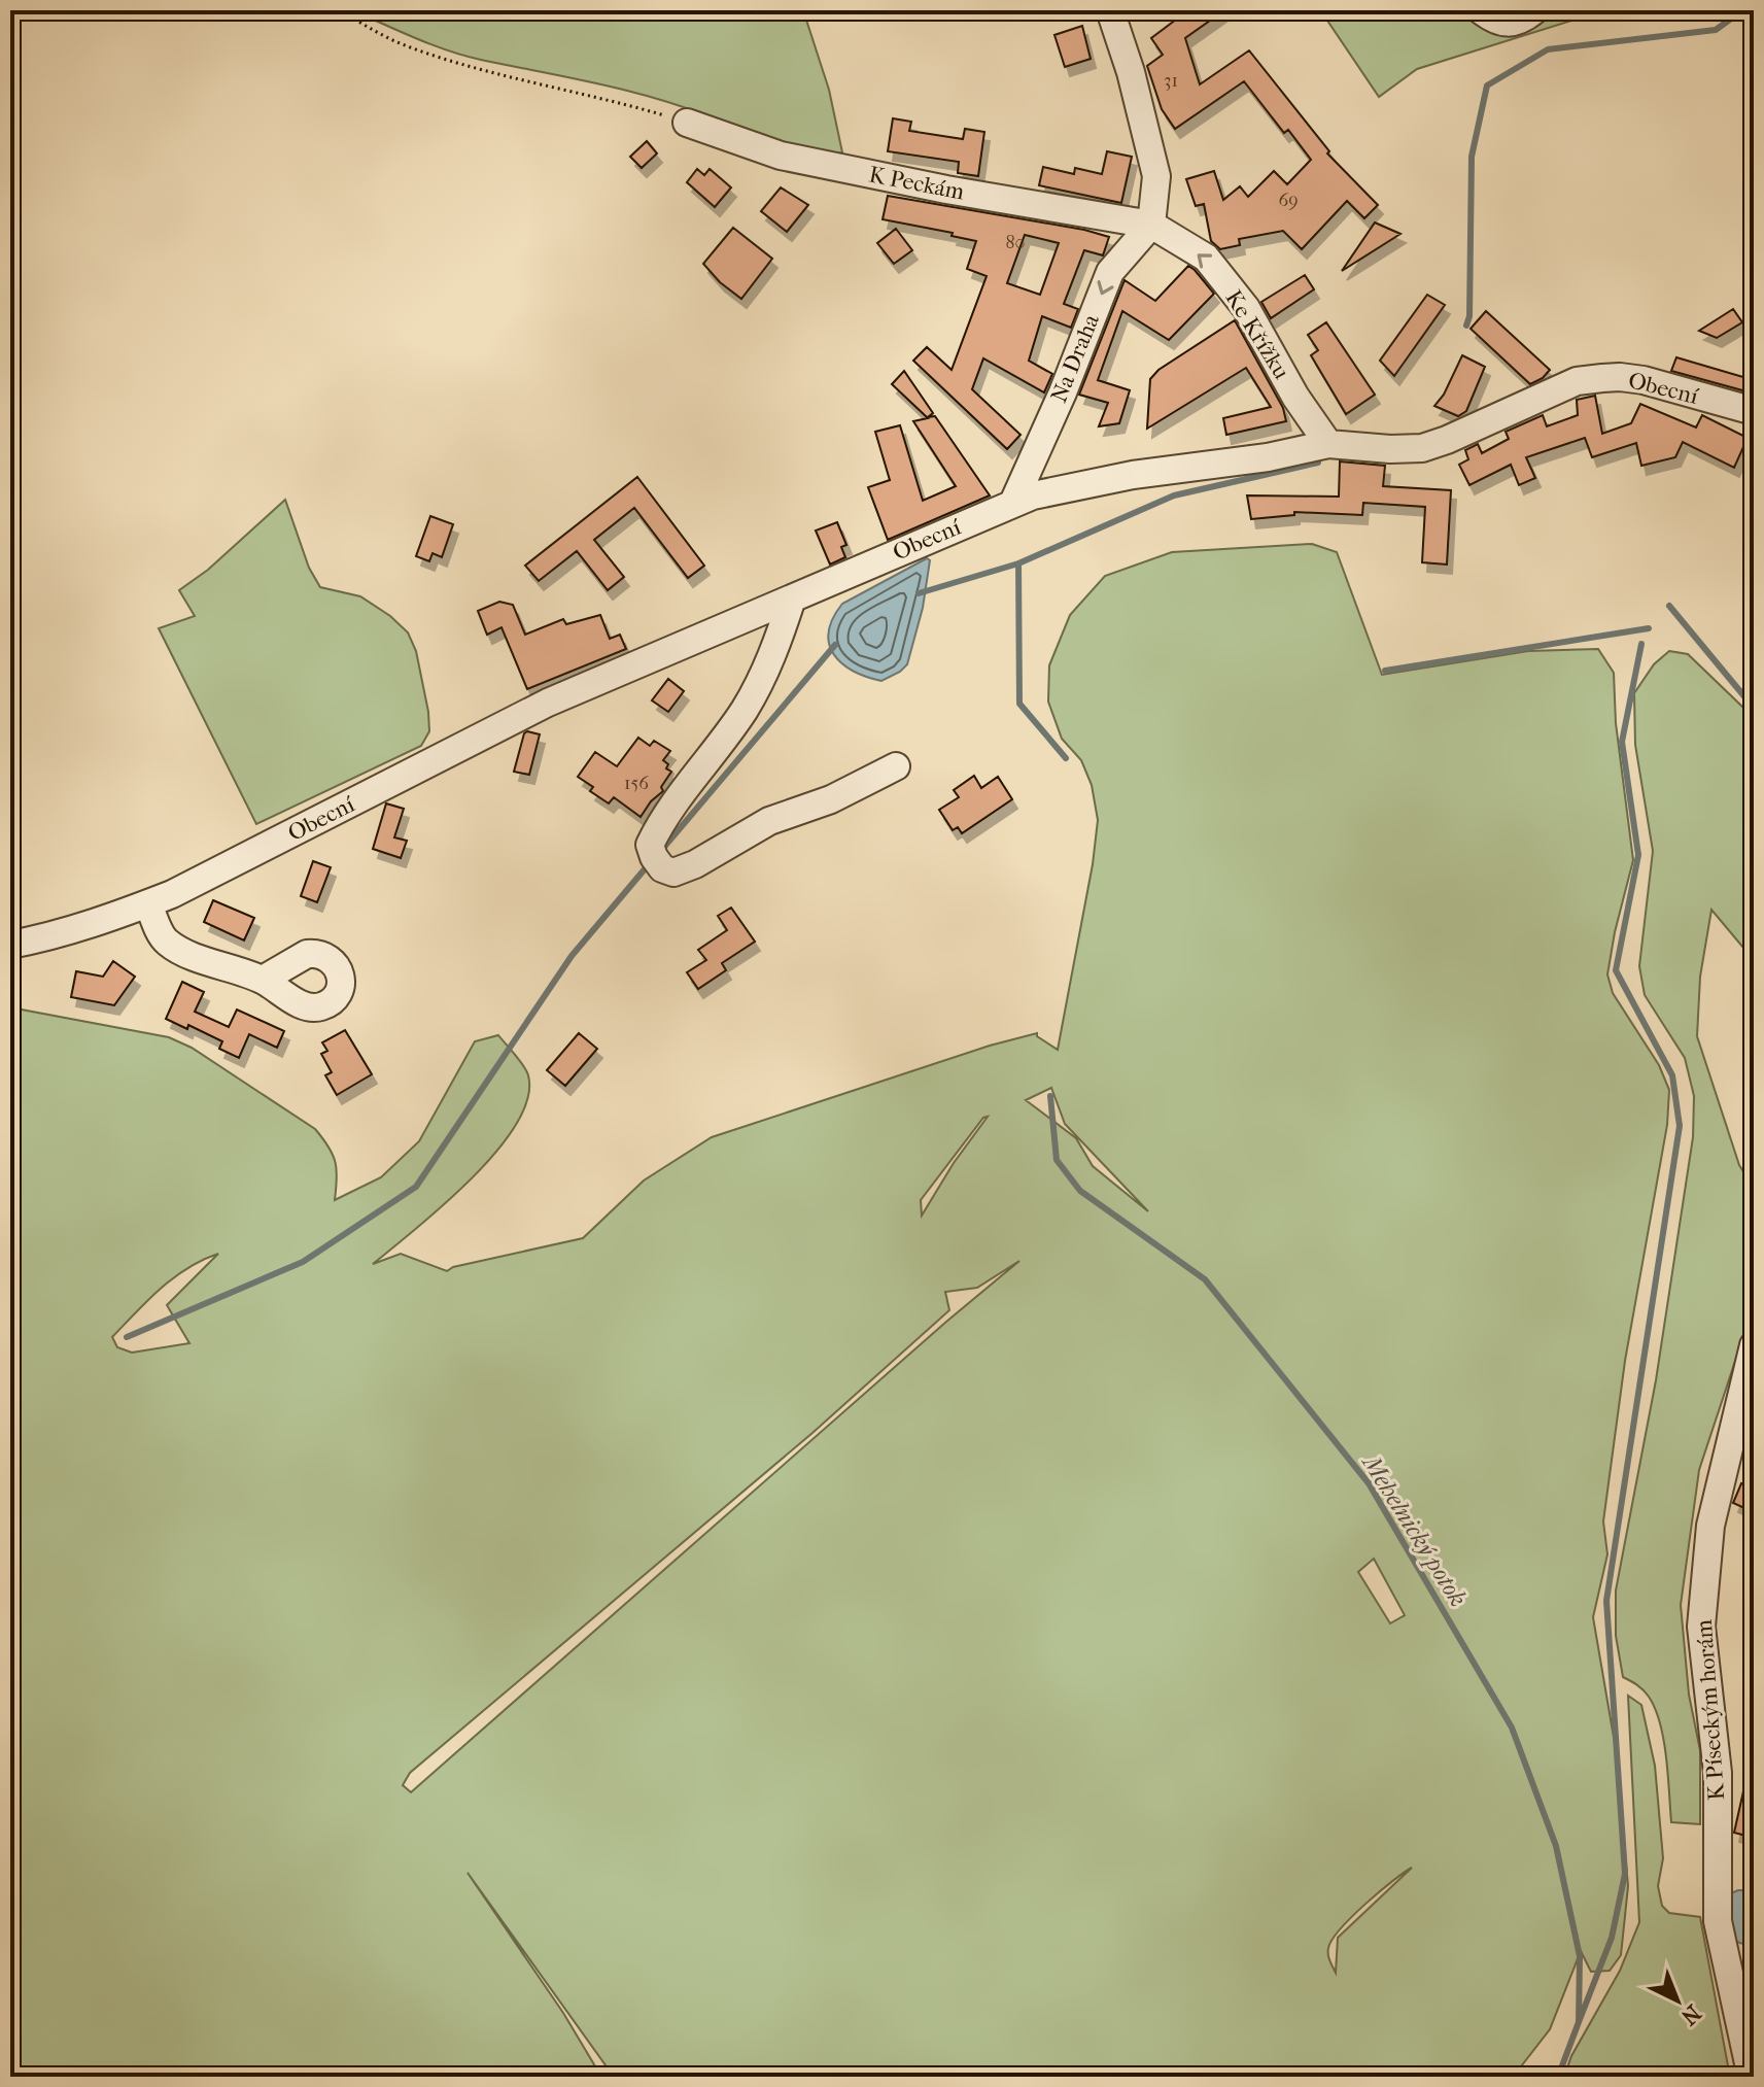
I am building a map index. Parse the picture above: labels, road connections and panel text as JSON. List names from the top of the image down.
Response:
{
  "streets": {
    "street": [
      "K Peckám",
      "Ke Křížku",
      "Na Draha",
      "Obecní",
      "K Píseckým horám"
    ]
  },
  "crossings": [
    ["K Peckám", "Ke Křížku"],
    ["K Peckám", "Na Draha"],
    ["Ke Křížku", "Na Draha"],
    ["Ke Křížku", "Obecní"],
    ["Na Draha", "Obecní"]
  ],
  "one_way": ["Ke Křížku", "Na Draha"],
  "water": ["Mehelnický potok"],
  "house_numbers": [
    "31",
    "69",
    "80",
    "156"
  ],
  "north": "bottom right"
}
